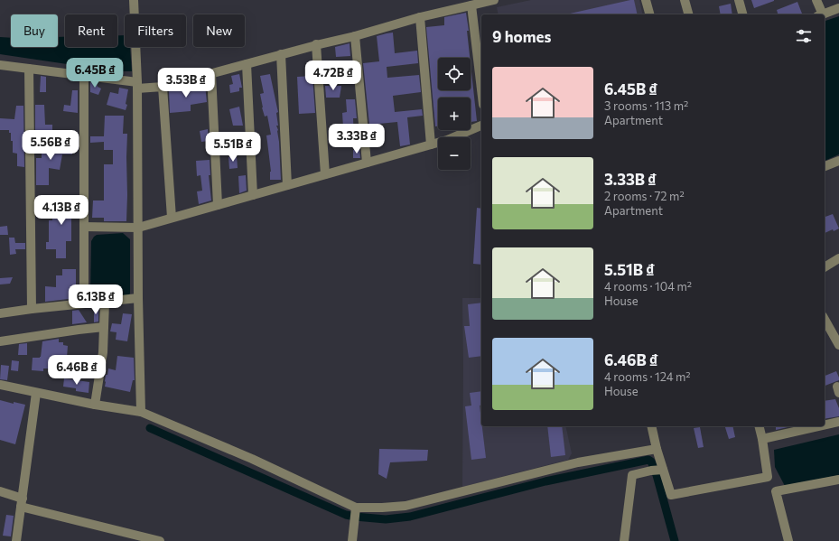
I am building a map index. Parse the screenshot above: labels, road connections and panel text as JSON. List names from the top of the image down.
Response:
{
  "page": {
    "chip": [
      "Buy",
      "Rent",
      "Filters",
      "New"
    ],
    "heading": "9 homes",
    "map_buttons": ["+", "−"],
    "price": [
      "6.45B ₫",
      "4.72B ₫",
      "3.53B ₫",
      "3.33B ₫",
      "5.56B ₫",
      "5.51B ₫",
      "4.13B ₫",
      "6.13B ₫",
      "6.46B ₫"
    ],
    "list": [
      {
        "name": "6.45B ₫",
        "note": "3 rooms · 113 m² · Apartment"
      },
      {
        "name": "3.33B ₫",
        "note": "2 rooms · 72 m² · Apartment"
      },
      {
        "name": "5.51B ₫",
        "note": "4 rooms · 104 m² · House"
      },
      {
        "name": "6.46B ₫",
        "note": "4 rooms · 124 m² · House"
      }
    ]
  }
}
